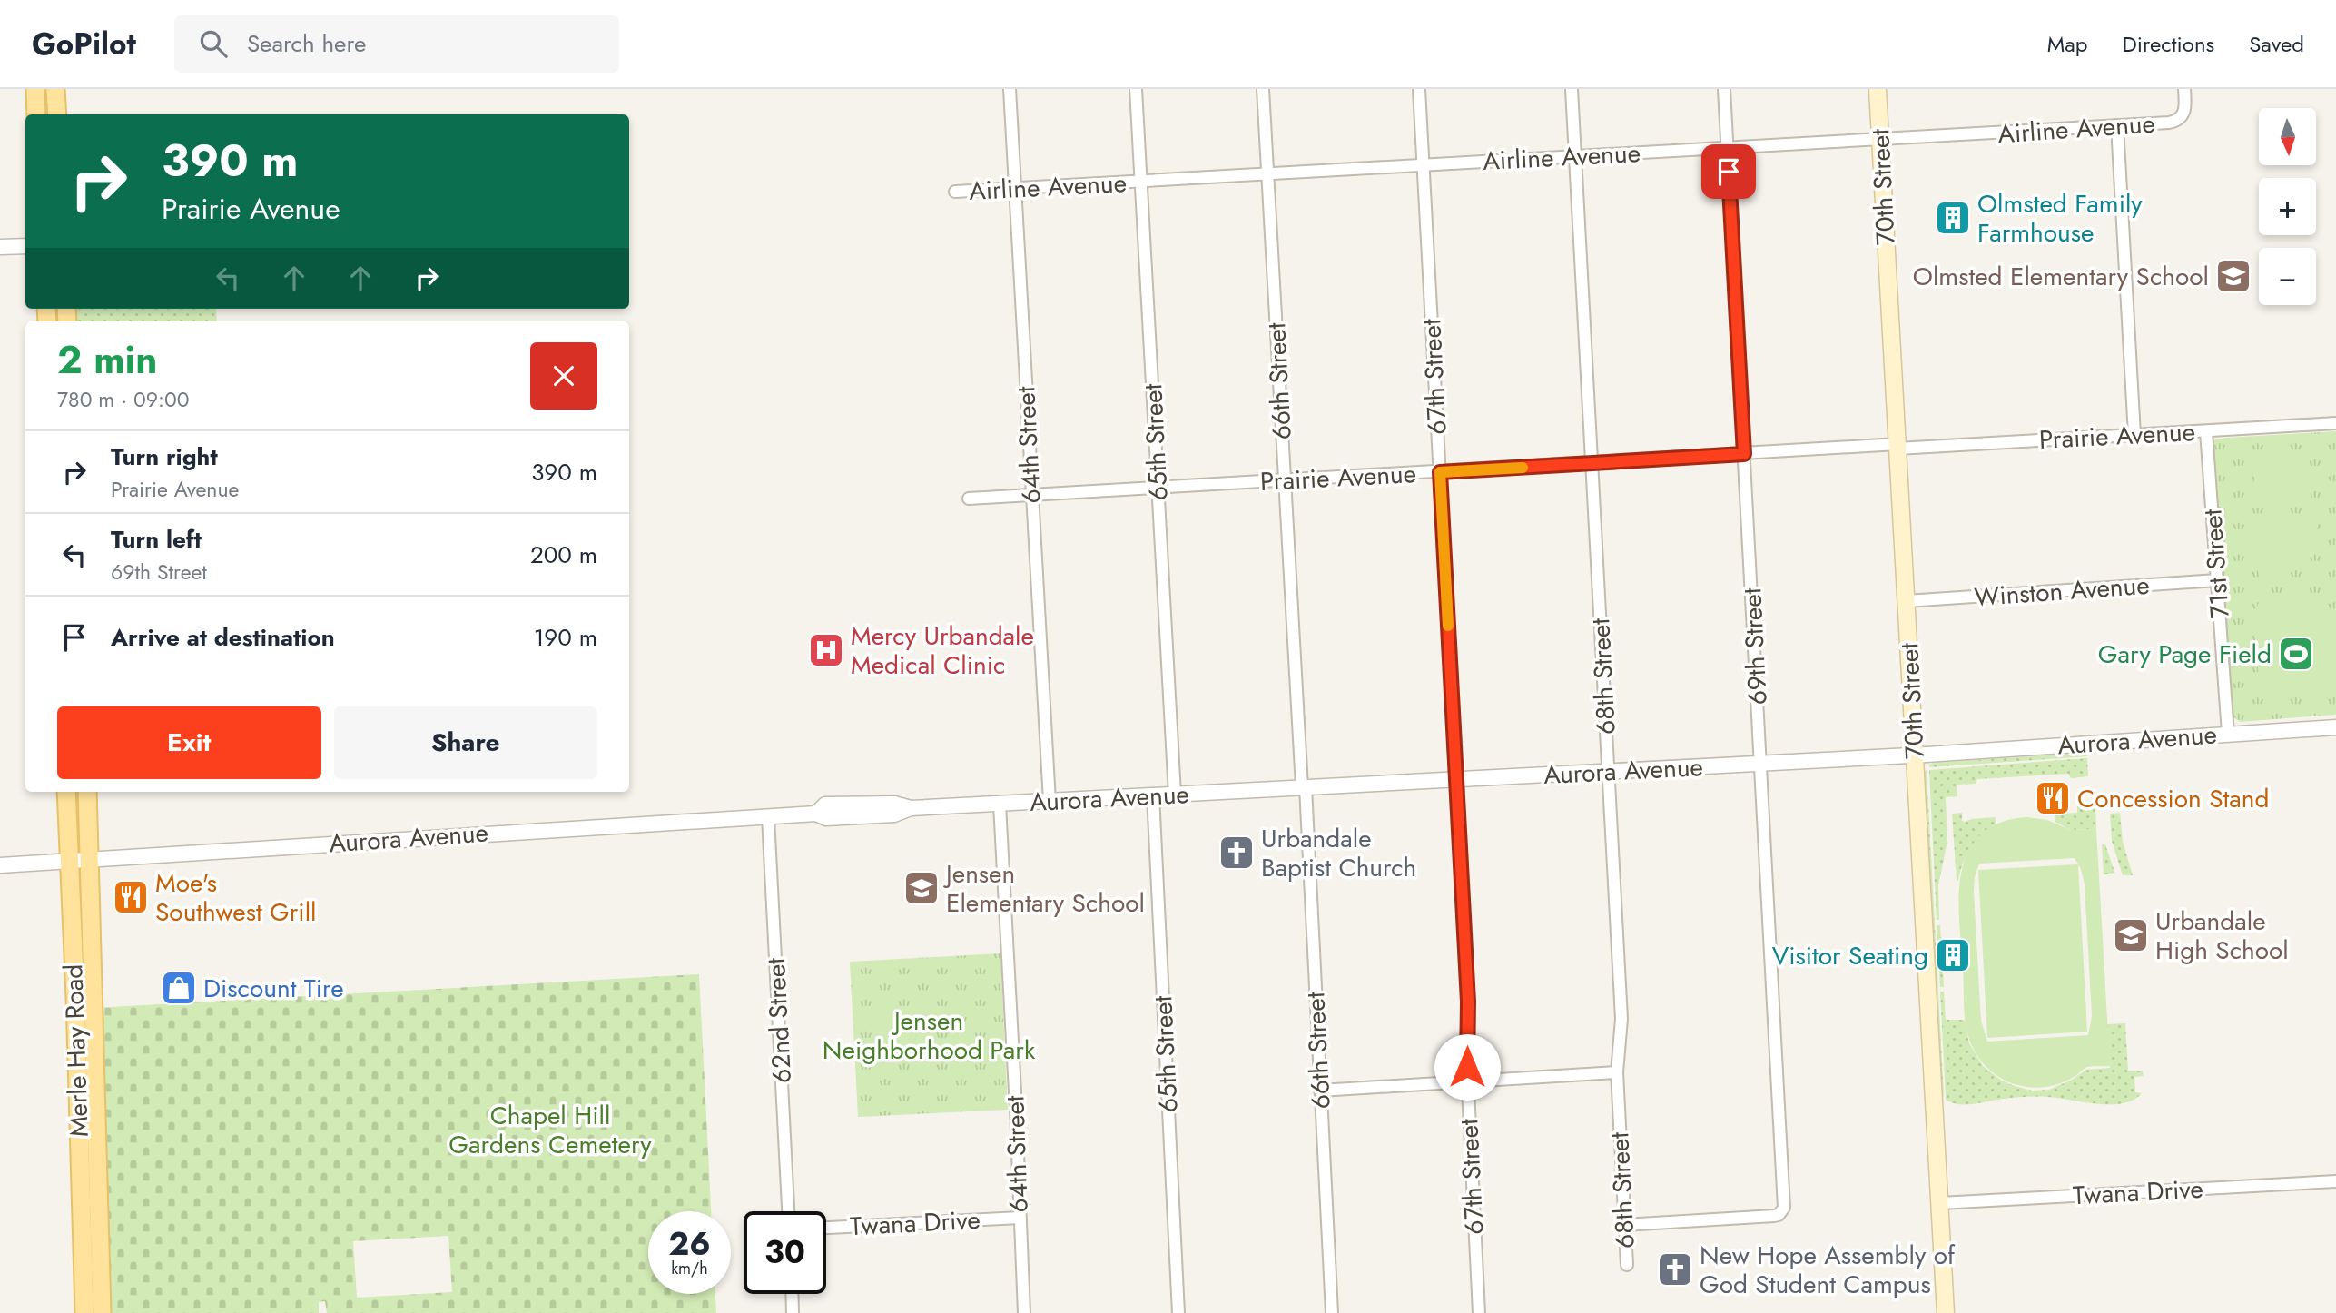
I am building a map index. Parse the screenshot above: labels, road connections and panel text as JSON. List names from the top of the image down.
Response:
{
  "streets": {
    "main road": ["70th Street", "Merle Hay Road"],
    "street": [
      "Airline Avenue",
      "67th Street",
      "66th Street",
      "Prairie Avenue",
      "65th Street",
      "64th Street",
      "71st Street",
      "Winston Avenue",
      "69th Street",
      "68th Street",
      "Aurora Avenue",
      "62nd Street",
      "Twana Drive"
    ]
  },
  "crossings": [
    ["Airline Avenue", "70th Street"],
    ["Airline Avenue", "67th Street"],
    ["Airline Avenue", "66th Street"],
    ["Airline Avenue", "65th Street"],
    ["Airline Avenue", "64th Street"],
    ["Airline Avenue", "69th Street"],
    ["Airline Avenue", "68th Street"],
    ["70th Street", "Prairie Avenue"],
    ["70th Street", "Winston Avenue"],
    ["70th Street", "Aurora Avenue"],
    ["70th Street", "Twana Drive"],
    ["67th Street", "Prairie Avenue"],
    ["67th Street", "Aurora Avenue"],
    ["66th Street", "Prairie Avenue"],
    ["66th Street", "Aurora Avenue"],
    ["Prairie Avenue", "65th Street"],
    ["Prairie Avenue", "64th Street"],
    ["Prairie Avenue", "71st Street"],
    ["Prairie Avenue", "69th Street"],
    ["Prairie Avenue", "68th Street"],
    ["65th Street", "Aurora Avenue"],
    ["64th Street", "Aurora Avenue"],
    ["64th Street", "Twana Drive"],
    ["71st Street", "Winston Avenue"],
    ["71st Street", "Aurora Avenue"],
    ["69th Street", "68th Street"],
    ["69th Street", "Aurora Avenue"],
    ["68th Street", "Aurora Avenue"],
    ["Aurora Avenue", "62nd Street"],
    ["Aurora Avenue", "Merle Hay Road"]
  ],
  "parks": ["Jensen Neighborhood Park", "Chapel Hill Gardens Cemetery"],
  "places": {
    "building": ["Olmsted Family Farmhouse", "Visitor Seating"],
    "school or university": ["Olmsted Elementary School", "Jensen Elementary School", "Urbandale High School"],
    "hospital": ["Mercy Urbandale Medical Clinic"],
    "sports": ["Gary Page Field"],
    "restaurant": ["Concession Stand", "Moe's Southwest Grill"],
    "church": ["Urbandale Baptist Church", "New Hope Assembly of God Student Campus"],
    "shop": ["Discount Tire"]
  },
  "north": "bottom",
  "page": {
    "header": "GoPilot",
    "search": "Search here",
    "nav": ["Map", "Directions", "Saved"],
    "map_buttons": ["+", "−"],
    "turn": ["390 m", "Prairie Avenue"],
    "heading": ["2 min", "780 m · 09:00"],
    "list": [
      {
        "name": "Turn right",
        "note": "Prairie Avenue",
        "value": "390 m"
      },
      {
        "name": "Turn left",
        "note": "69th Street",
        "value": "200 m"
      },
      {
        "name": "Arrive at destination",
        "value": "190 m"
      }
    ],
    "buttons": ["Exit", "Share"],
    "speed": "26 km/h",
    "limit": "30"
  }
}
